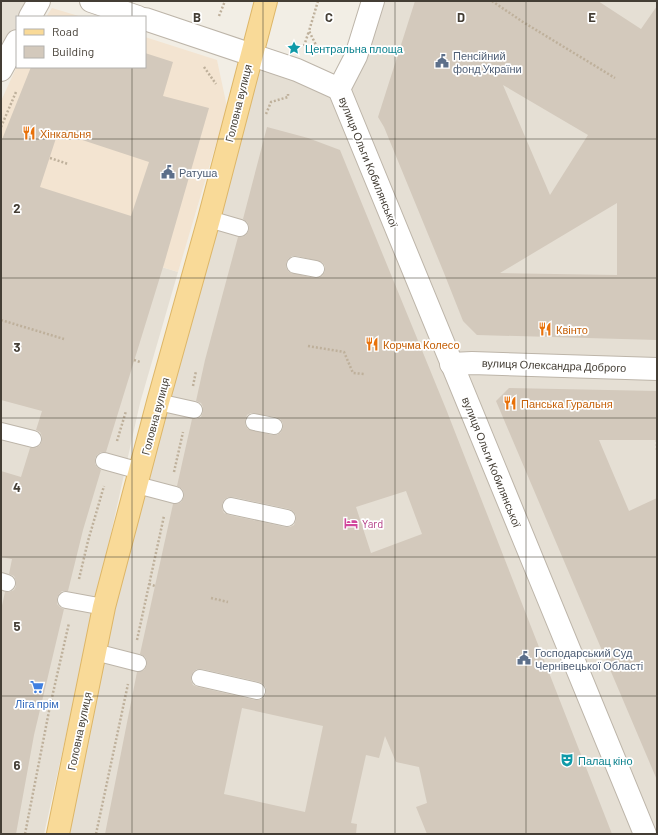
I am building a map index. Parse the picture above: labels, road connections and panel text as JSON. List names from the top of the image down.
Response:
{
  "streets": {
    "main road": ["Головна вулиця"],
    "street": ["вулиця Ольги Кобилянської", "вулиця Олександра Доброго"]
  },
  "crossings": [
    ["вулиця Ольги Кобилянської", "вулиця Олександра Доброго"]
  ],
  "places": {
    "place": ["Центральна площа"],
    "public building": ["Пенсійний фонд України", "Ратуша", "Господарський Суд Чернівецької Області"],
    "restaurant": [
      "Хінкальня",
      "Квінто",
      "Корчма Колесо",
      "Панська Гуральня"
    ],
    "hotel": ["Yard"],
    "supermarket": ["Ліга прім"],
    "theatre": ["Палац кіно"]
  },
  "legend": ["Road", "Building"],
  "grid": {
    "columns": [
      "B",
      "C",
      "D",
      "E"
    ],
    "rows": [
      "2",
      "3",
      "4",
      "5",
      "6"
    ]
  }
}
